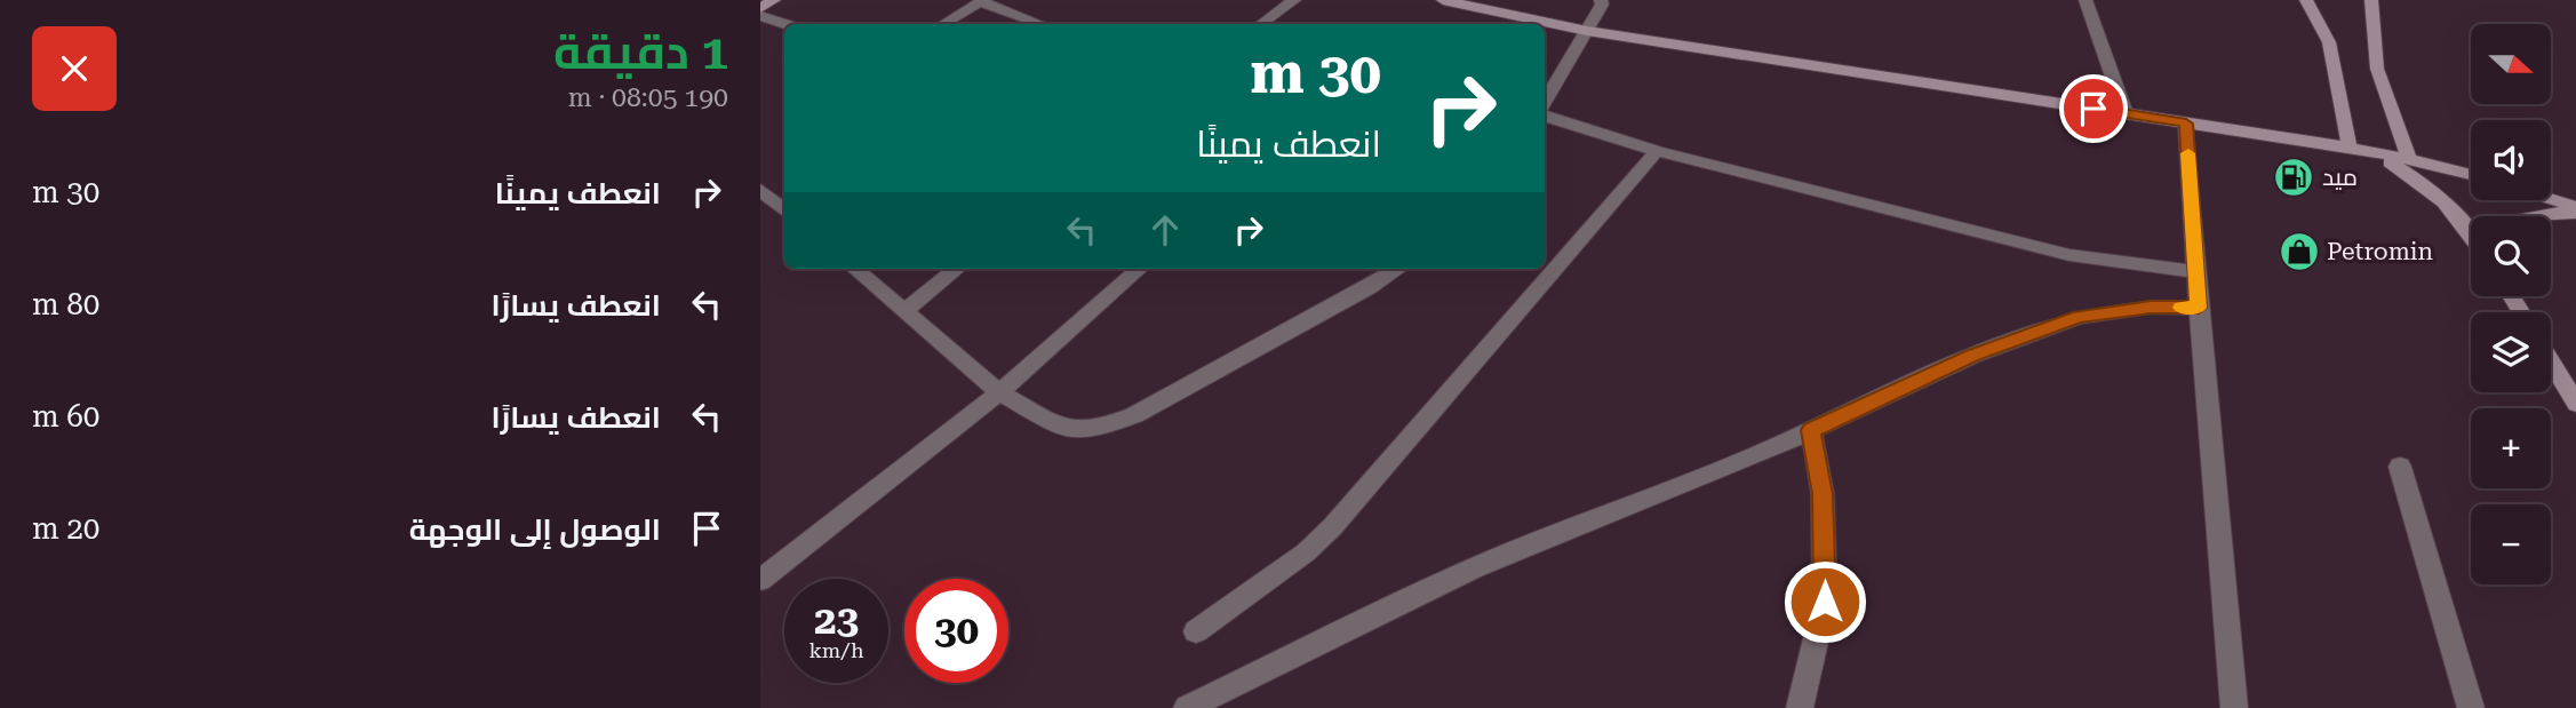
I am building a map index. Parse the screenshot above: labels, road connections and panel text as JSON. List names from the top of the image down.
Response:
{
  "places": {
    "fuel station": ["ميد"],
    "shop": ["Petromin"]
  },
  "north": "right",
  "page": {
    "heading": ["1 دقيقة", "190 m · 08:05"],
    "map_buttons": ["+", "−"],
    "turn": ["30 m", "انعطف يمينًا"],
    "list": [
      {
        "name": "انعطف يمينًا",
        "value": "30 m"
      },
      {
        "name": "انعطف يسارًا",
        "value": "80 m"
      },
      {
        "name": "انعطف يسارًا",
        "value": "60 m"
      },
      {
        "name": "الوصول إلى الوجهة",
        "value": "20 m"
      }
    ],
    "speed": "23 km/h",
    "limit": "30"
  }
}
